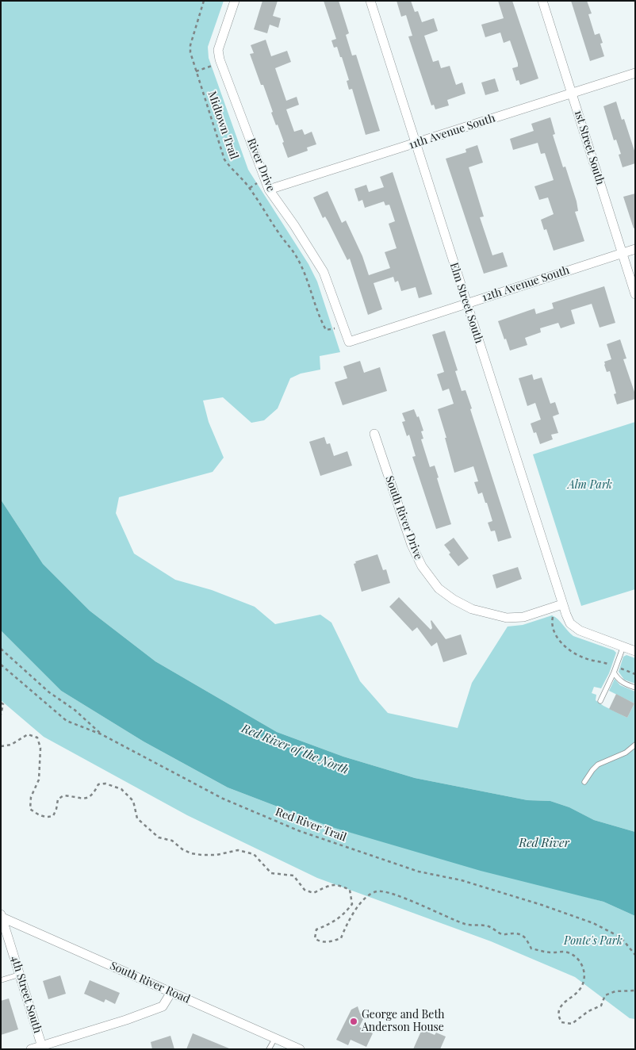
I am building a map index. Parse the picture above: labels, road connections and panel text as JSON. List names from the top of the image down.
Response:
{
  "streets": {
    "street": [
      "11th Avenue South",
      "1st Street South",
      "River Drive",
      "12th Avenue South",
      "Elm Street South",
      "South River Drive",
      "South River Road",
      "4th Street South"
    ],
    "path": ["Midtown Trail", "Red River Trail"]
  },
  "crossings": [
    ["Midtown Trail", "River Drive"],
    ["11th Avenue South", "1st Street South"],
    ["11th Avenue South", "River Drive"],
    ["11th Avenue South", "Elm Street South"],
    ["1st Street South", "12th Avenue South"],
    ["River Drive", "12th Avenue South"],
    ["12th Avenue South", "Elm Street South"],
    ["Elm Street South", "South River Drive"],
    ["South River Road", "4th Street South"]
  ],
  "water": ["Red River of the North", "Red River"],
  "parks": ["Alm Park", "Ponte's Park"],
  "places": ["George and Beth Anderson House"]
}
